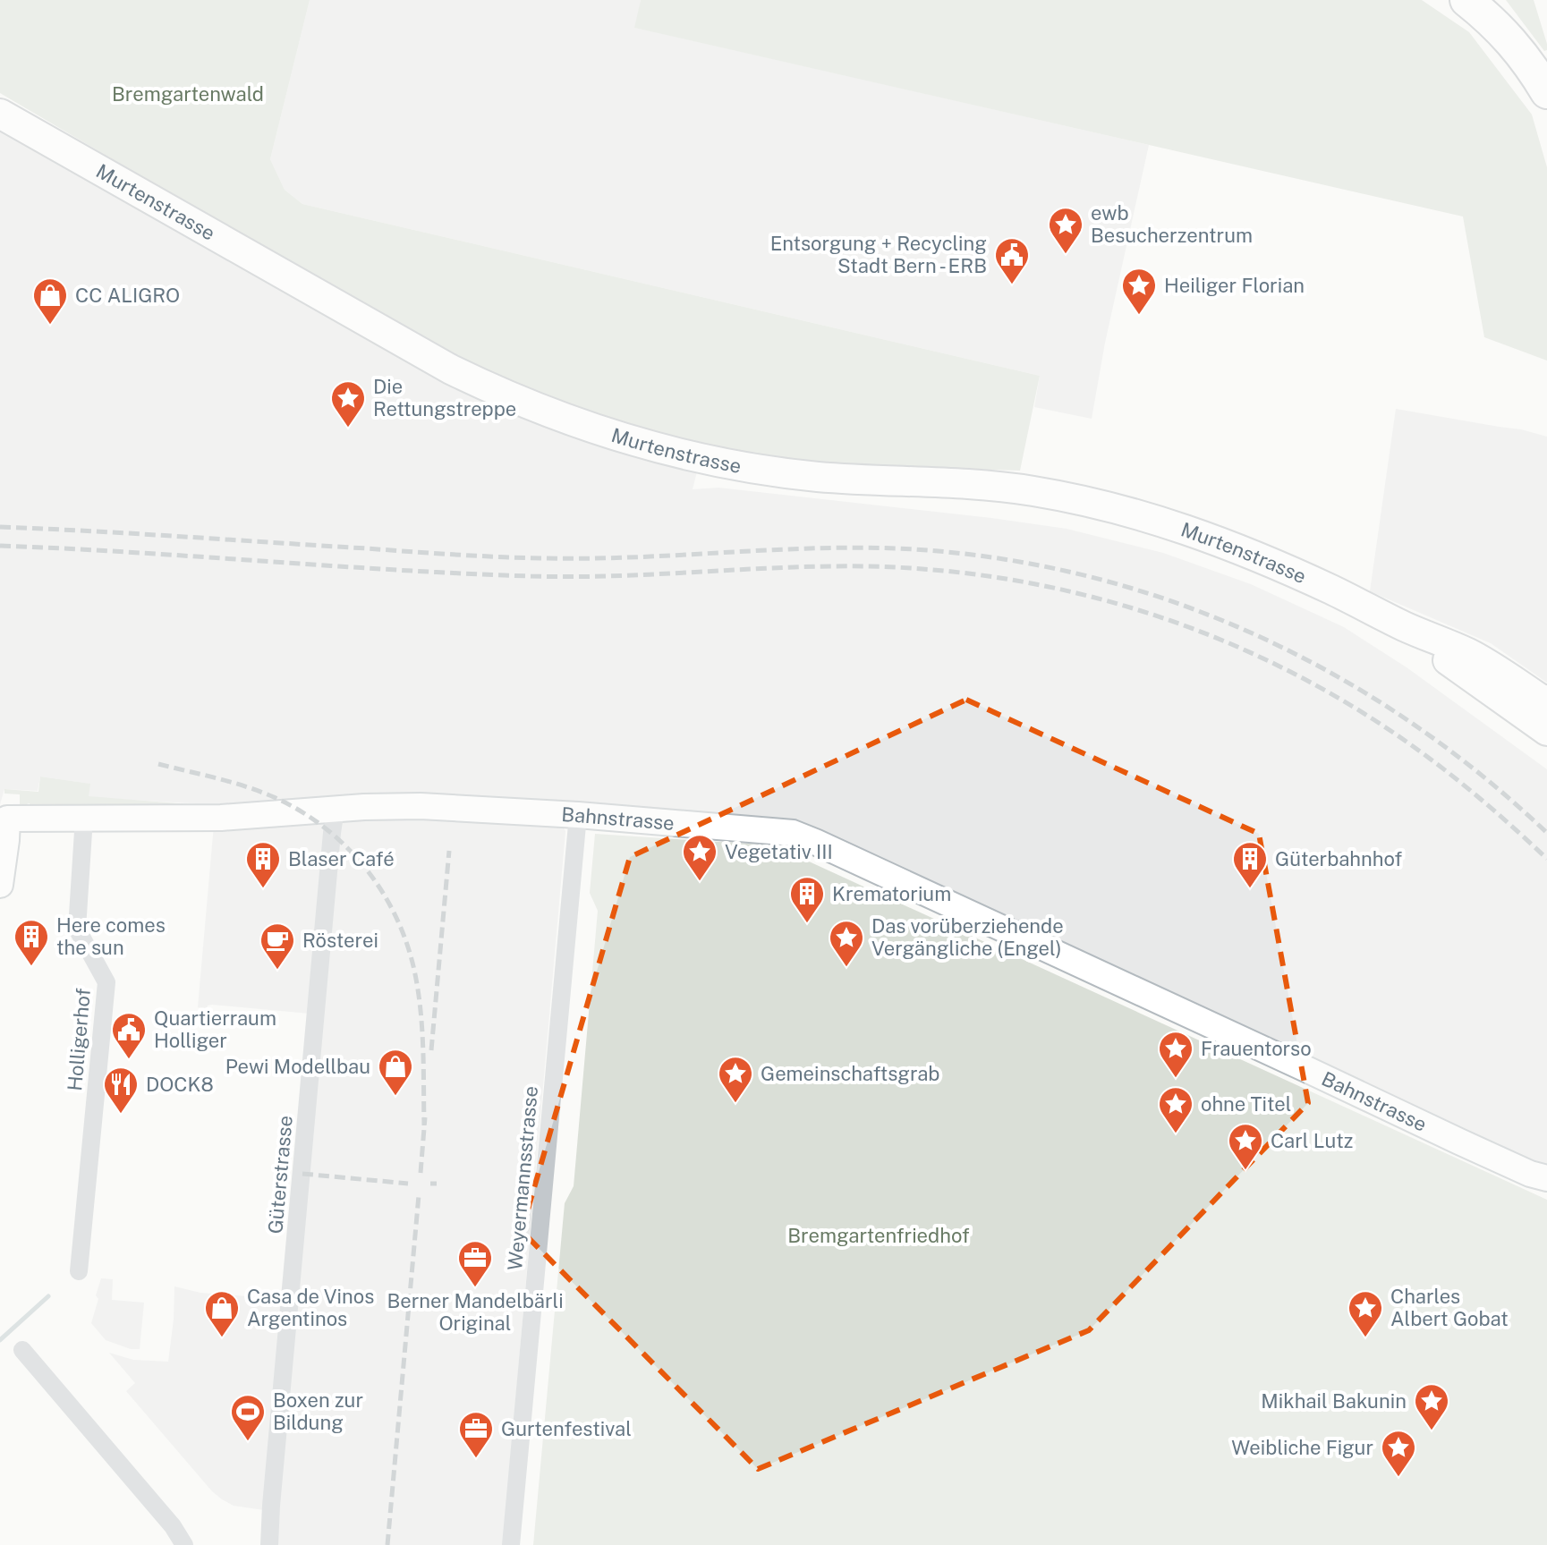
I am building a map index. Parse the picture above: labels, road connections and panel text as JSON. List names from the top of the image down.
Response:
{
  "streets": {
    "main road": ["Murtenstrasse"],
    "street": [
      "Bahnstrasse",
      "Holligerhof",
      "Güterstrasse",
      "Weyermannsstrasse"
    ]
  },
  "crossings": [
    ["Bahnstrasse", "Holligerhof"],
    ["Bahnstrasse", "Güterstrasse"],
    ["Bahnstrasse", "Weyermannsstrasse"]
  ],
  "parks": ["Bremgartenwald", "Bremgartenfriedhof"],
  "places": {
    "place": [
      "ewb Besucherzentrum",
      "Heiliger Florian",
      "Die Rettungstreppe",
      "Vegetativ III",
      "Das vorüberziehende Vergängliche (Engel)",
      "Frauentorso",
      "Gemeinschaftsgrab",
      "ohne Titel",
      "Carl Lutz",
      "Charles Albert Gobat",
      "Mikhail Bakunin",
      "Weibliche Figur"
    ],
    "public building": ["Entsorgung + Recycling Stadt Bern - ERB", "Quartierraum Holliger"],
    "shop": ["CC ALIGRO", "Pewi Modellbau", "Casa de Vinos Argentinos"],
    "building": [
      "Blaser Café",
      "Güterbahnhof",
      "Krematorium",
      "Here comes the sun"
    ],
    "cafe": ["Rösterei"],
    "restaurant": ["DOCK8"],
    "office": ["Berner Mandelbärli Original", "Gurtenfestival"],
    "sports": ["Boxen zur Bildung"]
  }
}
